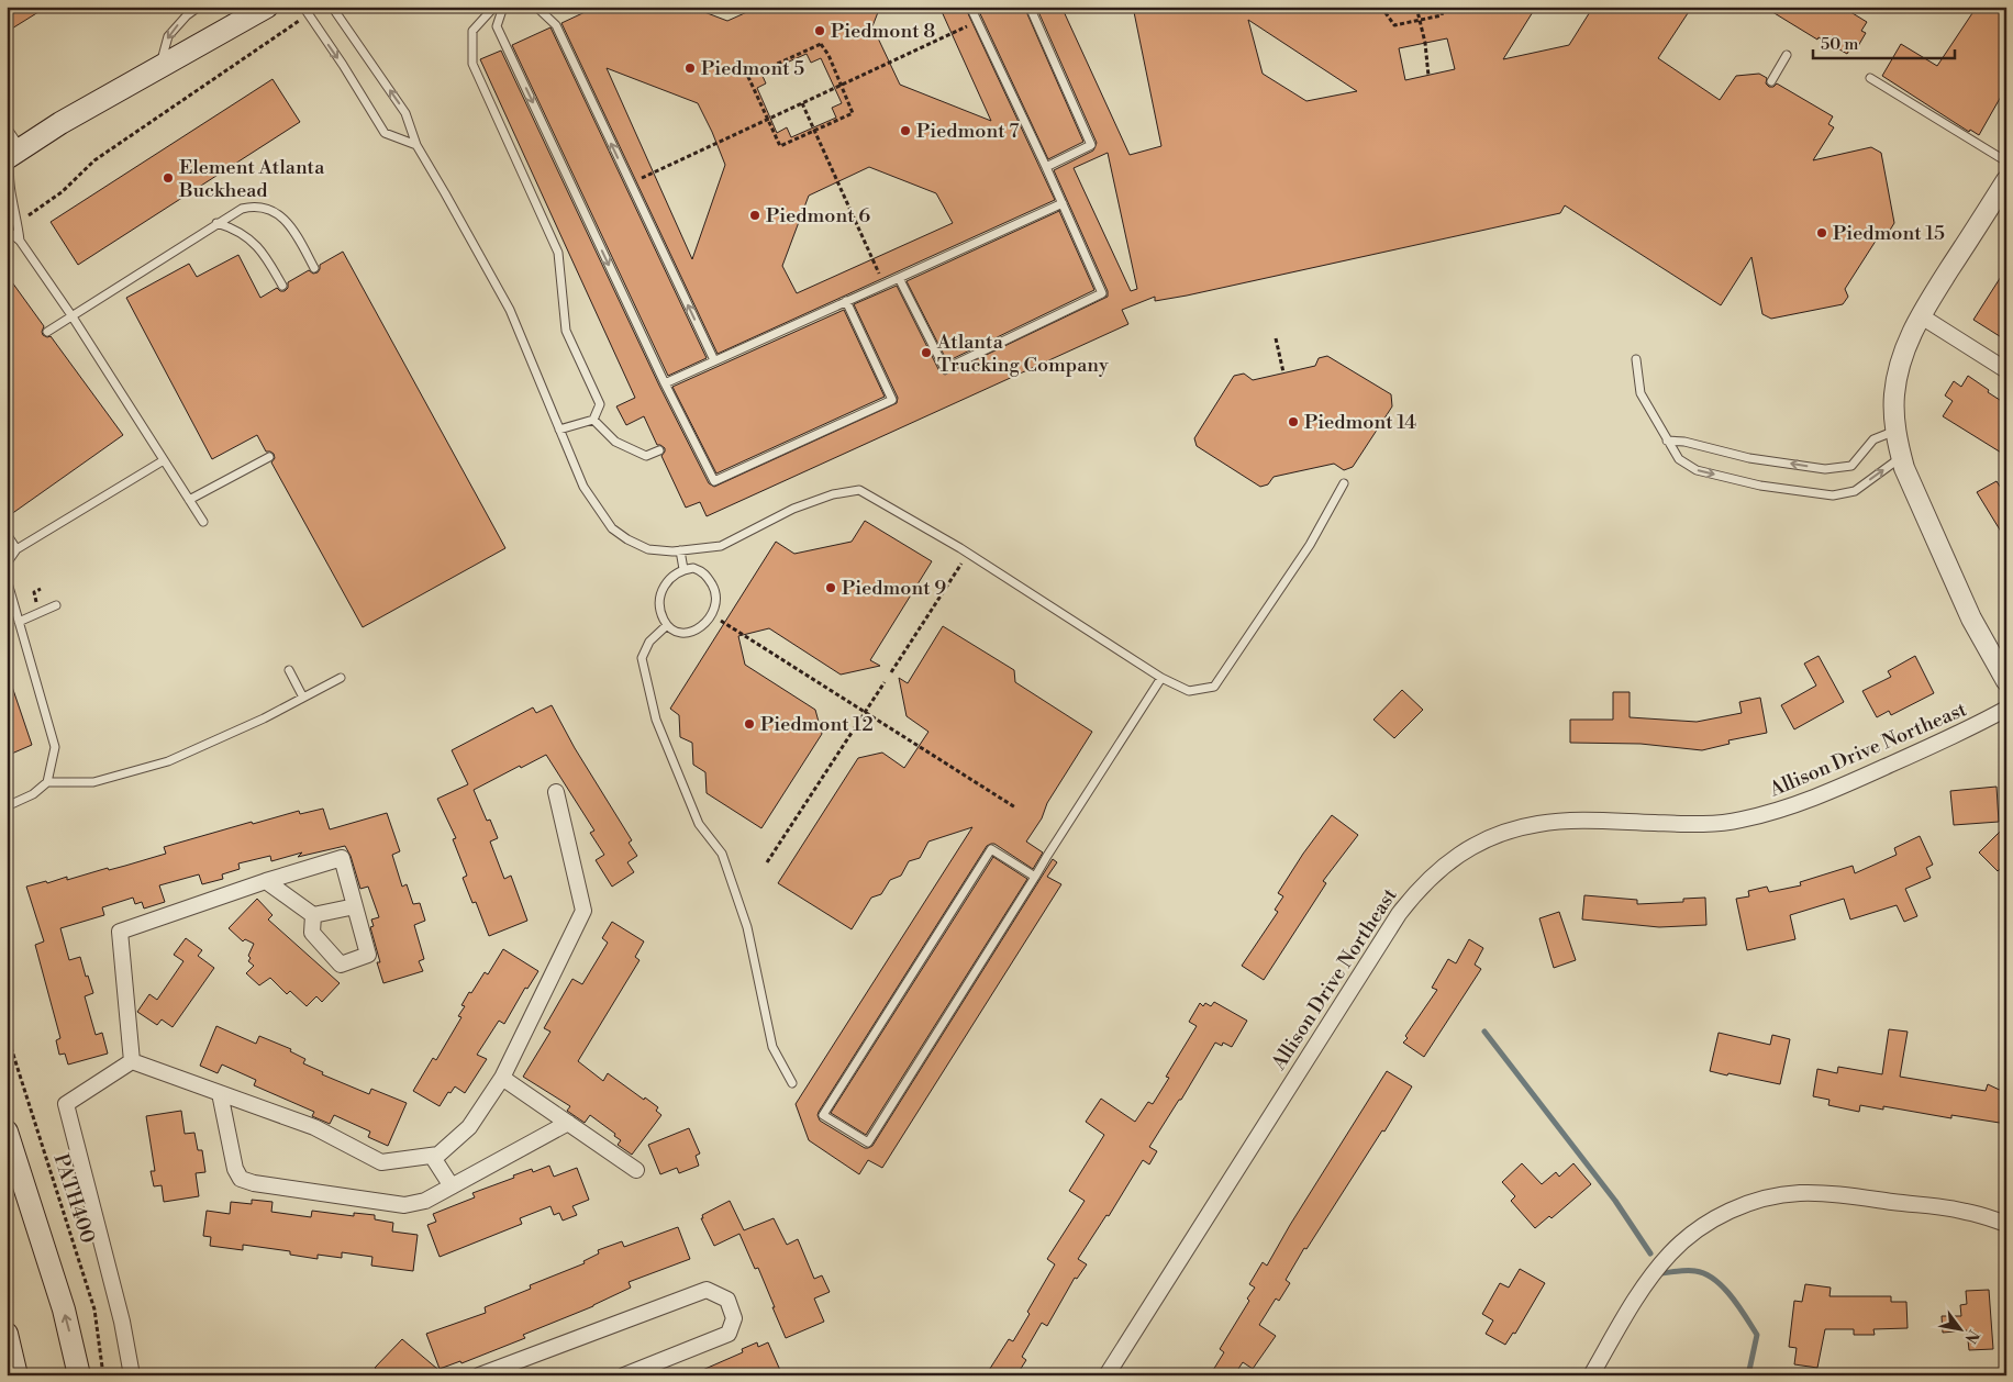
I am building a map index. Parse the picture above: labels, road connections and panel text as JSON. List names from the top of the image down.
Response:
{
  "streets": {
    "street": ["Allison Drive Northeast"],
    "path": ["PATH400"]
  },
  "places": [
    "Piedmont 8",
    "Piedmont 5",
    "Piedmont 7",
    "Element Atlanta Buckhead",
    "Piedmont 6",
    "Piedmont 15",
    "Atlanta Trucking Company",
    "Piedmont 14",
    "Piedmont 9",
    "Piedmont 12"
  ],
  "scale_bar": "50 m",
  "north": "bottom right"
}
